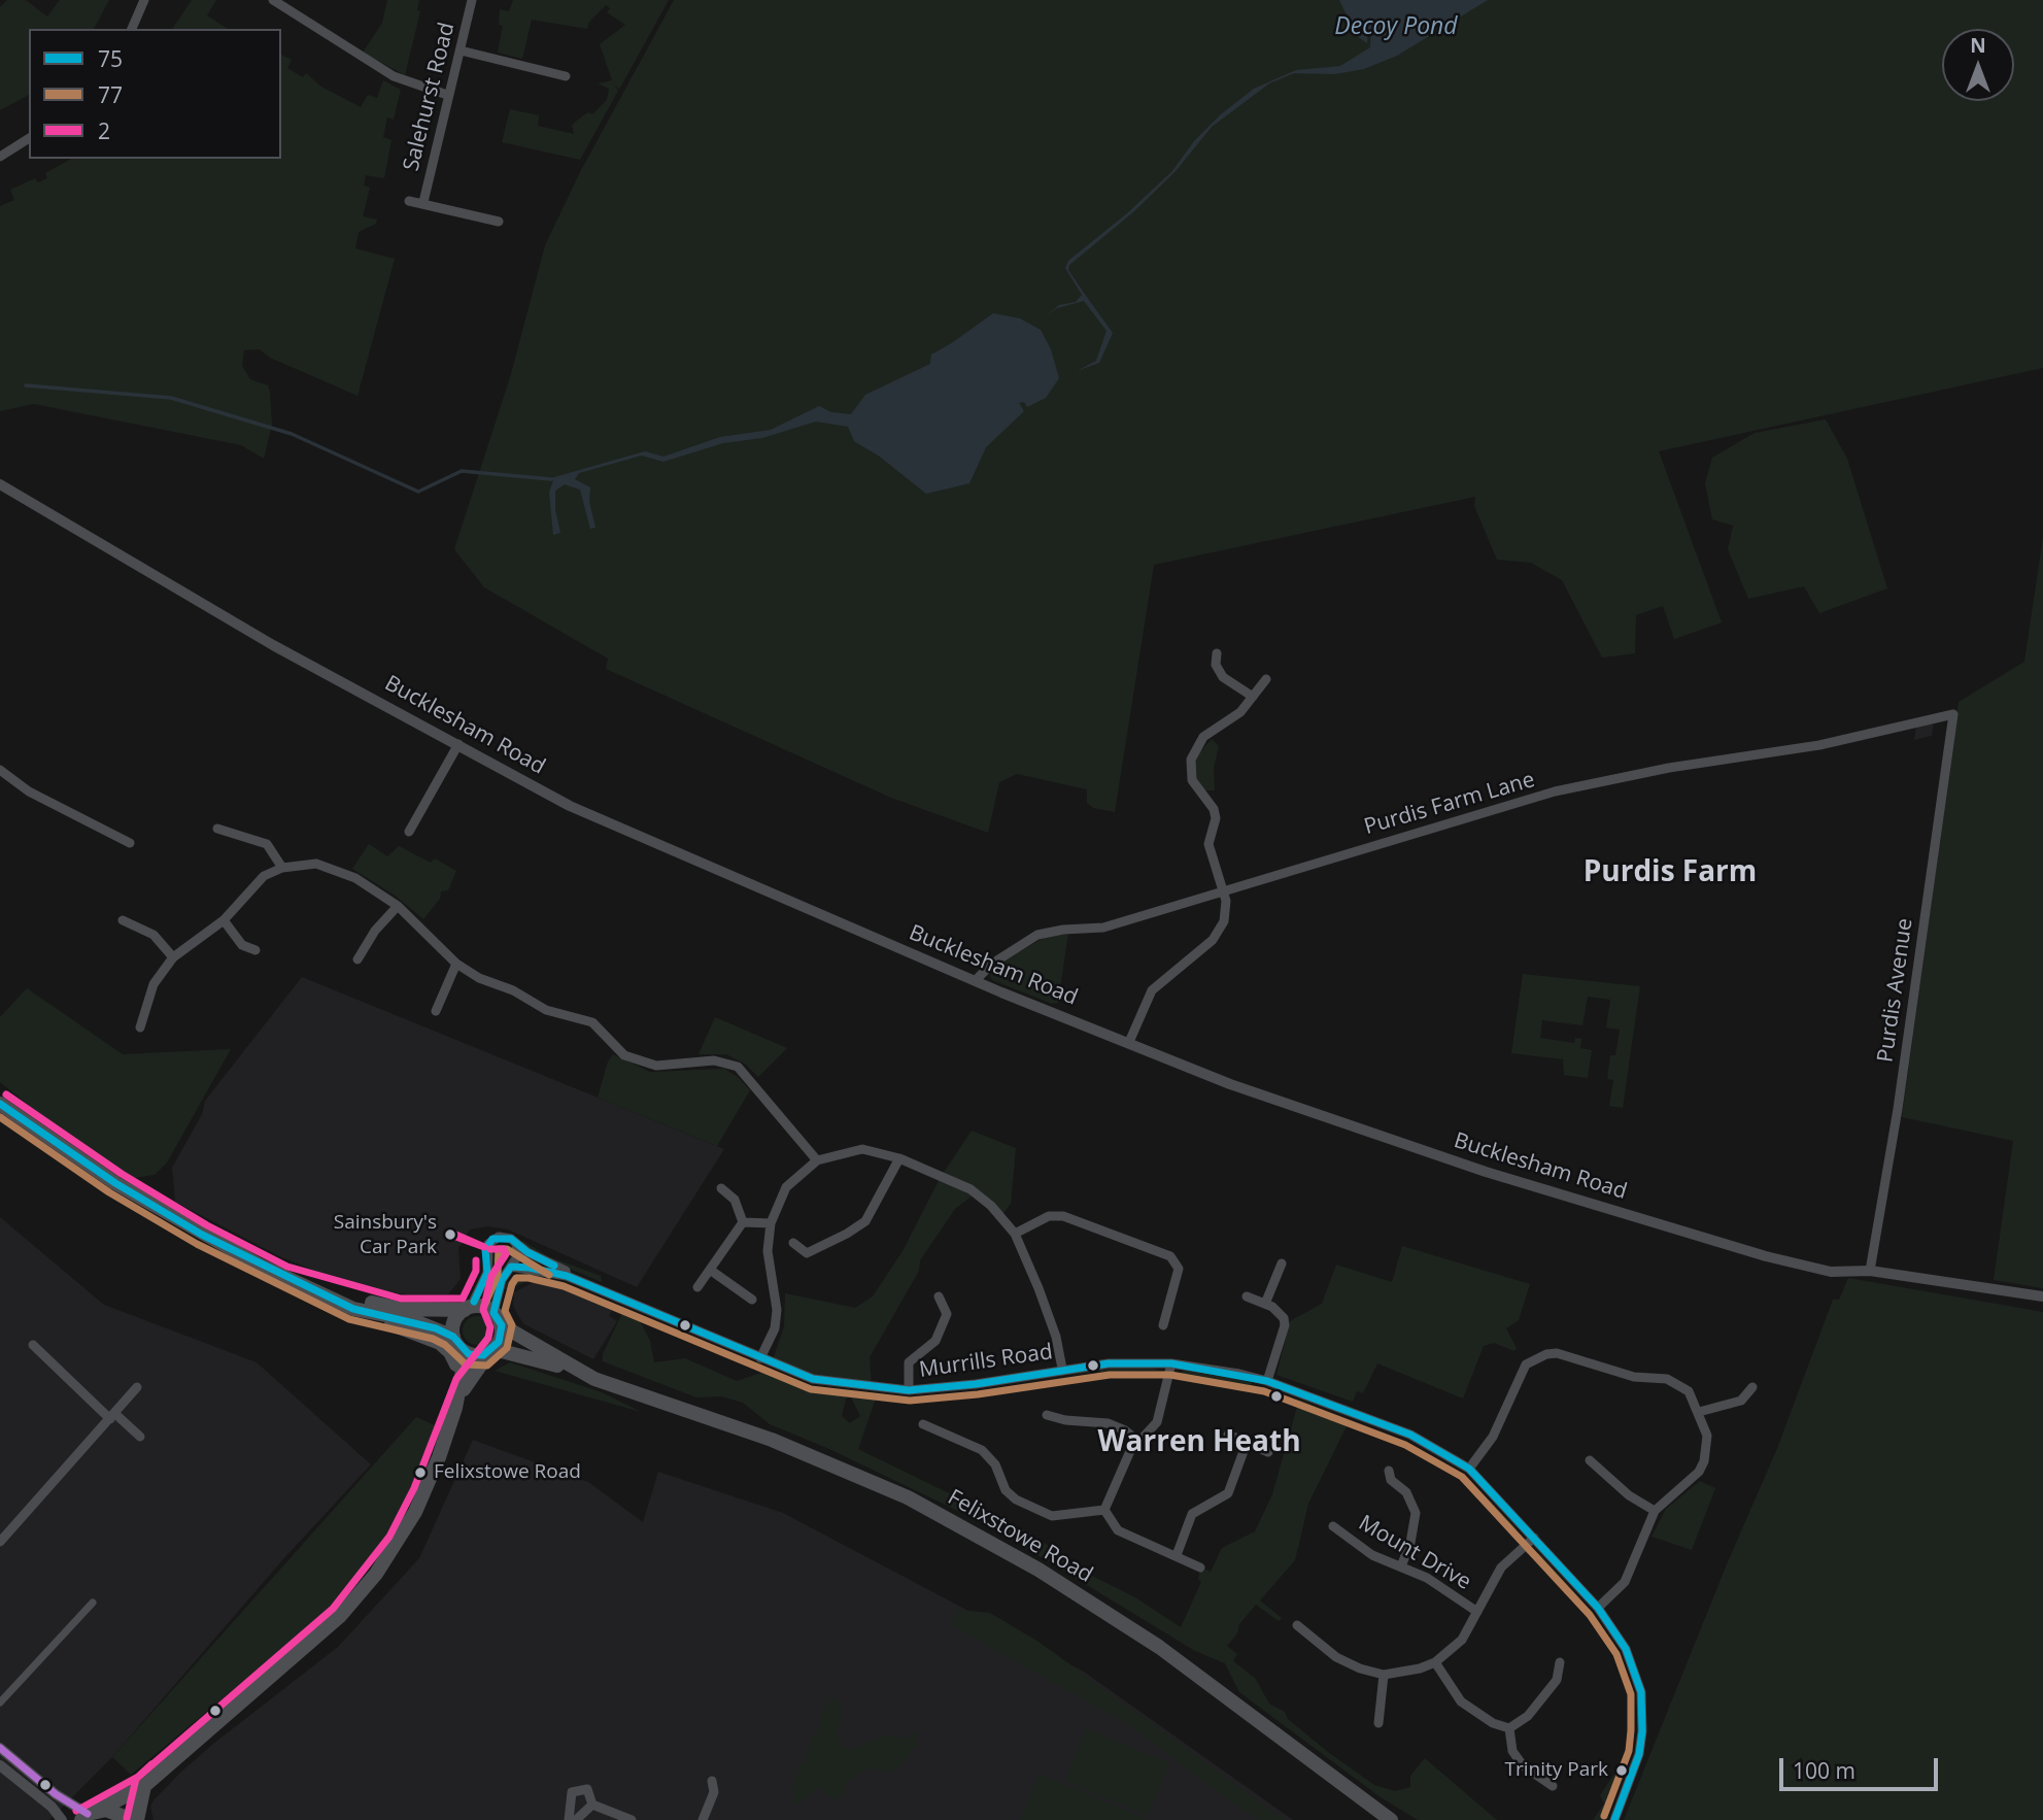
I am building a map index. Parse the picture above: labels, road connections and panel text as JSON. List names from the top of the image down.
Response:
{
  "streets": {
    "main road": ["Felixstowe Road"],
    "street": [
      "Salehurst Road",
      "Bucklesham Road",
      "Purdis Farm Lane",
      "Purdis Avenue",
      "Murrills Road",
      "Mount Drive"
    ]
  },
  "crossings": [
    ["Bucklesham Road", "Purdis Farm Lane"],
    ["Bucklesham Road", "Purdis Avenue"],
    ["Purdis Farm Lane", "Purdis Avenue"]
  ],
  "districts": ["Purdis Farm", "Warren Heath"],
  "water": ["Decoy Pond"],
  "places": ["Sainsbury's Car Park", "Felixstowe Road", "Trinity Park"],
  "lines": ["transit line 2", "transit line 75", "transit line 77"],
  "legend": ["75", "77", "2"],
  "scale_bar": "100 m",
  "north": "top"
}
